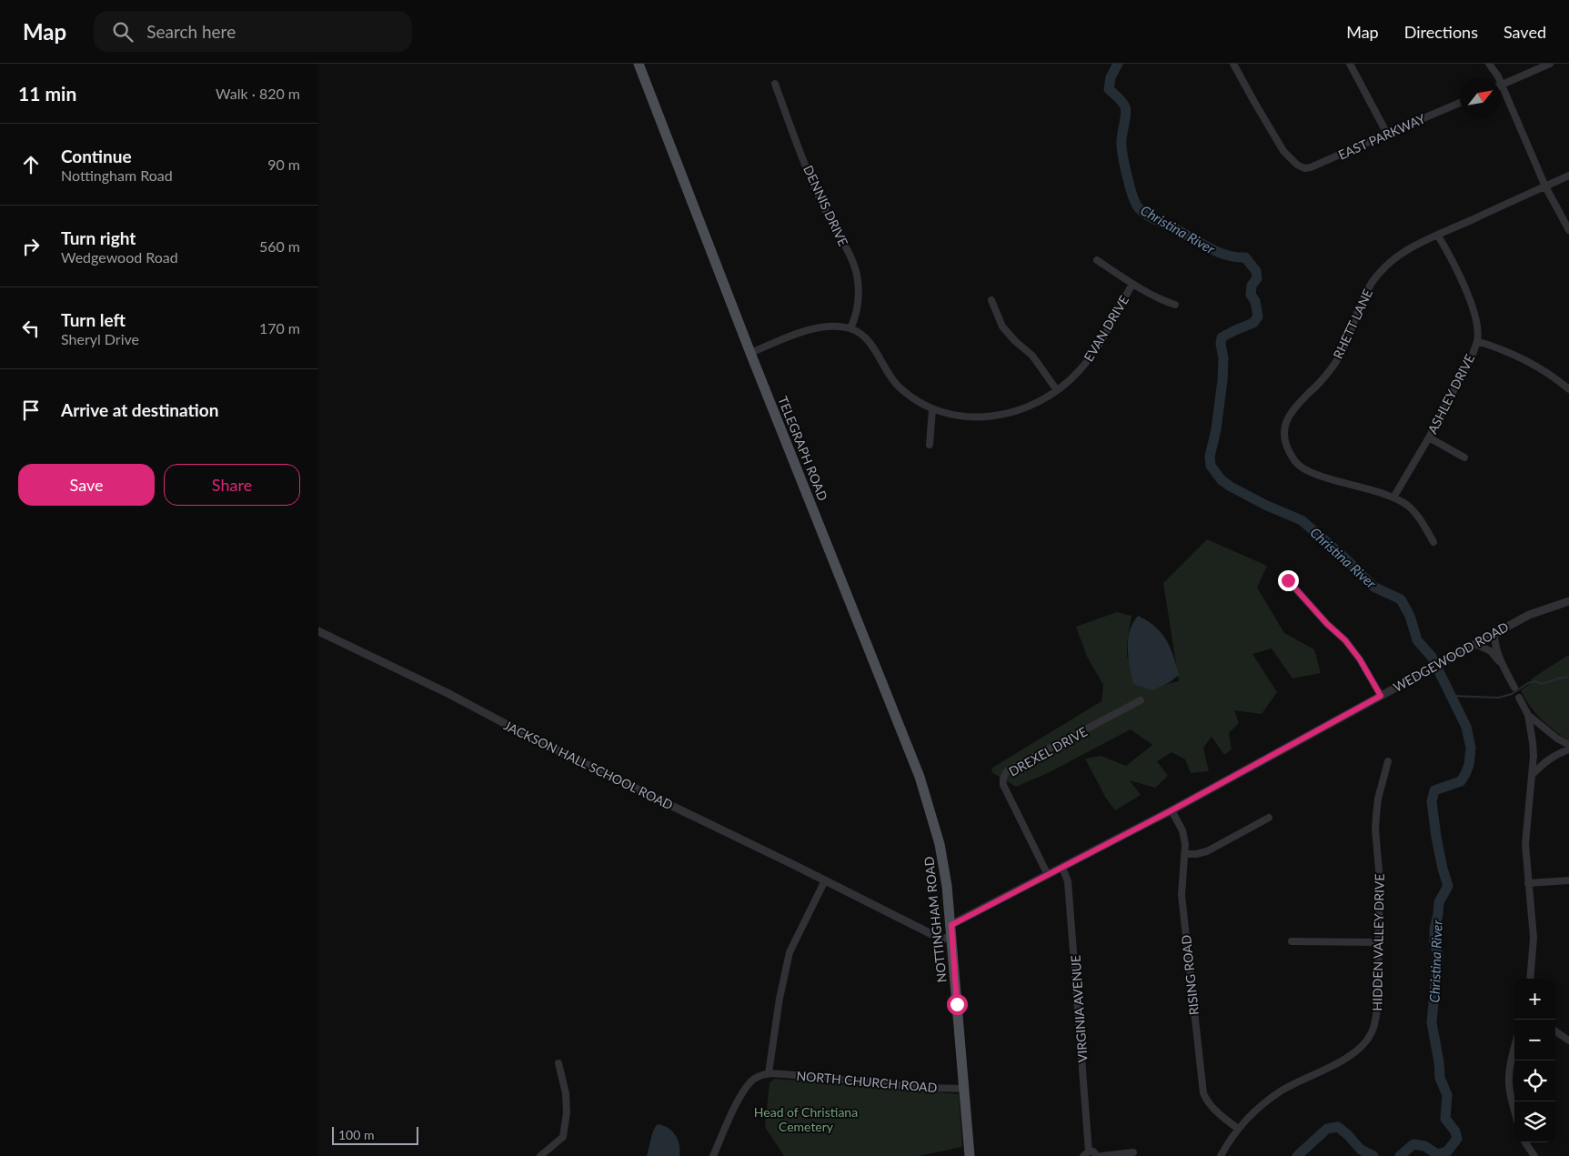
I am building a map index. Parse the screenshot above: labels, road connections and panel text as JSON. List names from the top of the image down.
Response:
{
  "streets": {
    "main road": ["TELEGRAPH ROAD", "NOTTINGHAM ROAD"],
    "street": [
      "EAST PARKWAY",
      "DENNIS DRIVE",
      "RHETT LANE",
      "EVAN DRIVE",
      "ASHLEY DRIVE",
      "WEDGEWOOD ROAD",
      "DREXEL DRIVE",
      "JACKSON HALL SCHOOL ROAD",
      "HIDDEN VALLEY DRIVE",
      "RISING ROAD",
      "VIRGINIA AVENUE",
      "NORTH CHURCH ROAD"
    ]
  },
  "crossings": [
    ["DENNIS DRIVE", "EVAN DRIVE"],
    ["RHETT LANE", "ASHLEY DRIVE"],
    ["TELEGRAPH ROAD", "NOTTINGHAM ROAD"],
    ["WEDGEWOOD ROAD", "DREXEL DRIVE"],
    ["WEDGEWOOD ROAD", "NOTTINGHAM ROAD"],
    ["WEDGEWOOD ROAD", "RISING ROAD"],
    ["WEDGEWOOD ROAD", "VIRGINIA AVENUE"],
    ["JACKSON HALL SCHOOL ROAD", "NOTTINGHAM ROAD"],
    ["NOTTINGHAM ROAD", "NORTH CHURCH ROAD"],
    ["HIDDEN VALLEY DRIVE", "RISING ROAD"]
  ],
  "water": ["Christina River"],
  "parks": ["Head of Christiana Cemetery"],
  "scale_bar": "100 m",
  "north": "top right",
  "page": {
    "header": "Map",
    "search": "Search here",
    "nav": ["Map", "Directions", "Saved"],
    "heading": ["11 min", "Walk · 820 m"],
    "list": [
      ["Continue", "Nottingham Road", "90 m"],
      ["Turn right", "Wedgewood Road", "560 m"],
      ["Turn left", "Sheryl Drive", "170 m"],
      "Arrive at destination"
    ],
    "buttons": ["Save", "Share"],
    "map_buttons": ["+", "−"],
    "scale": "100 m"
  }
}
